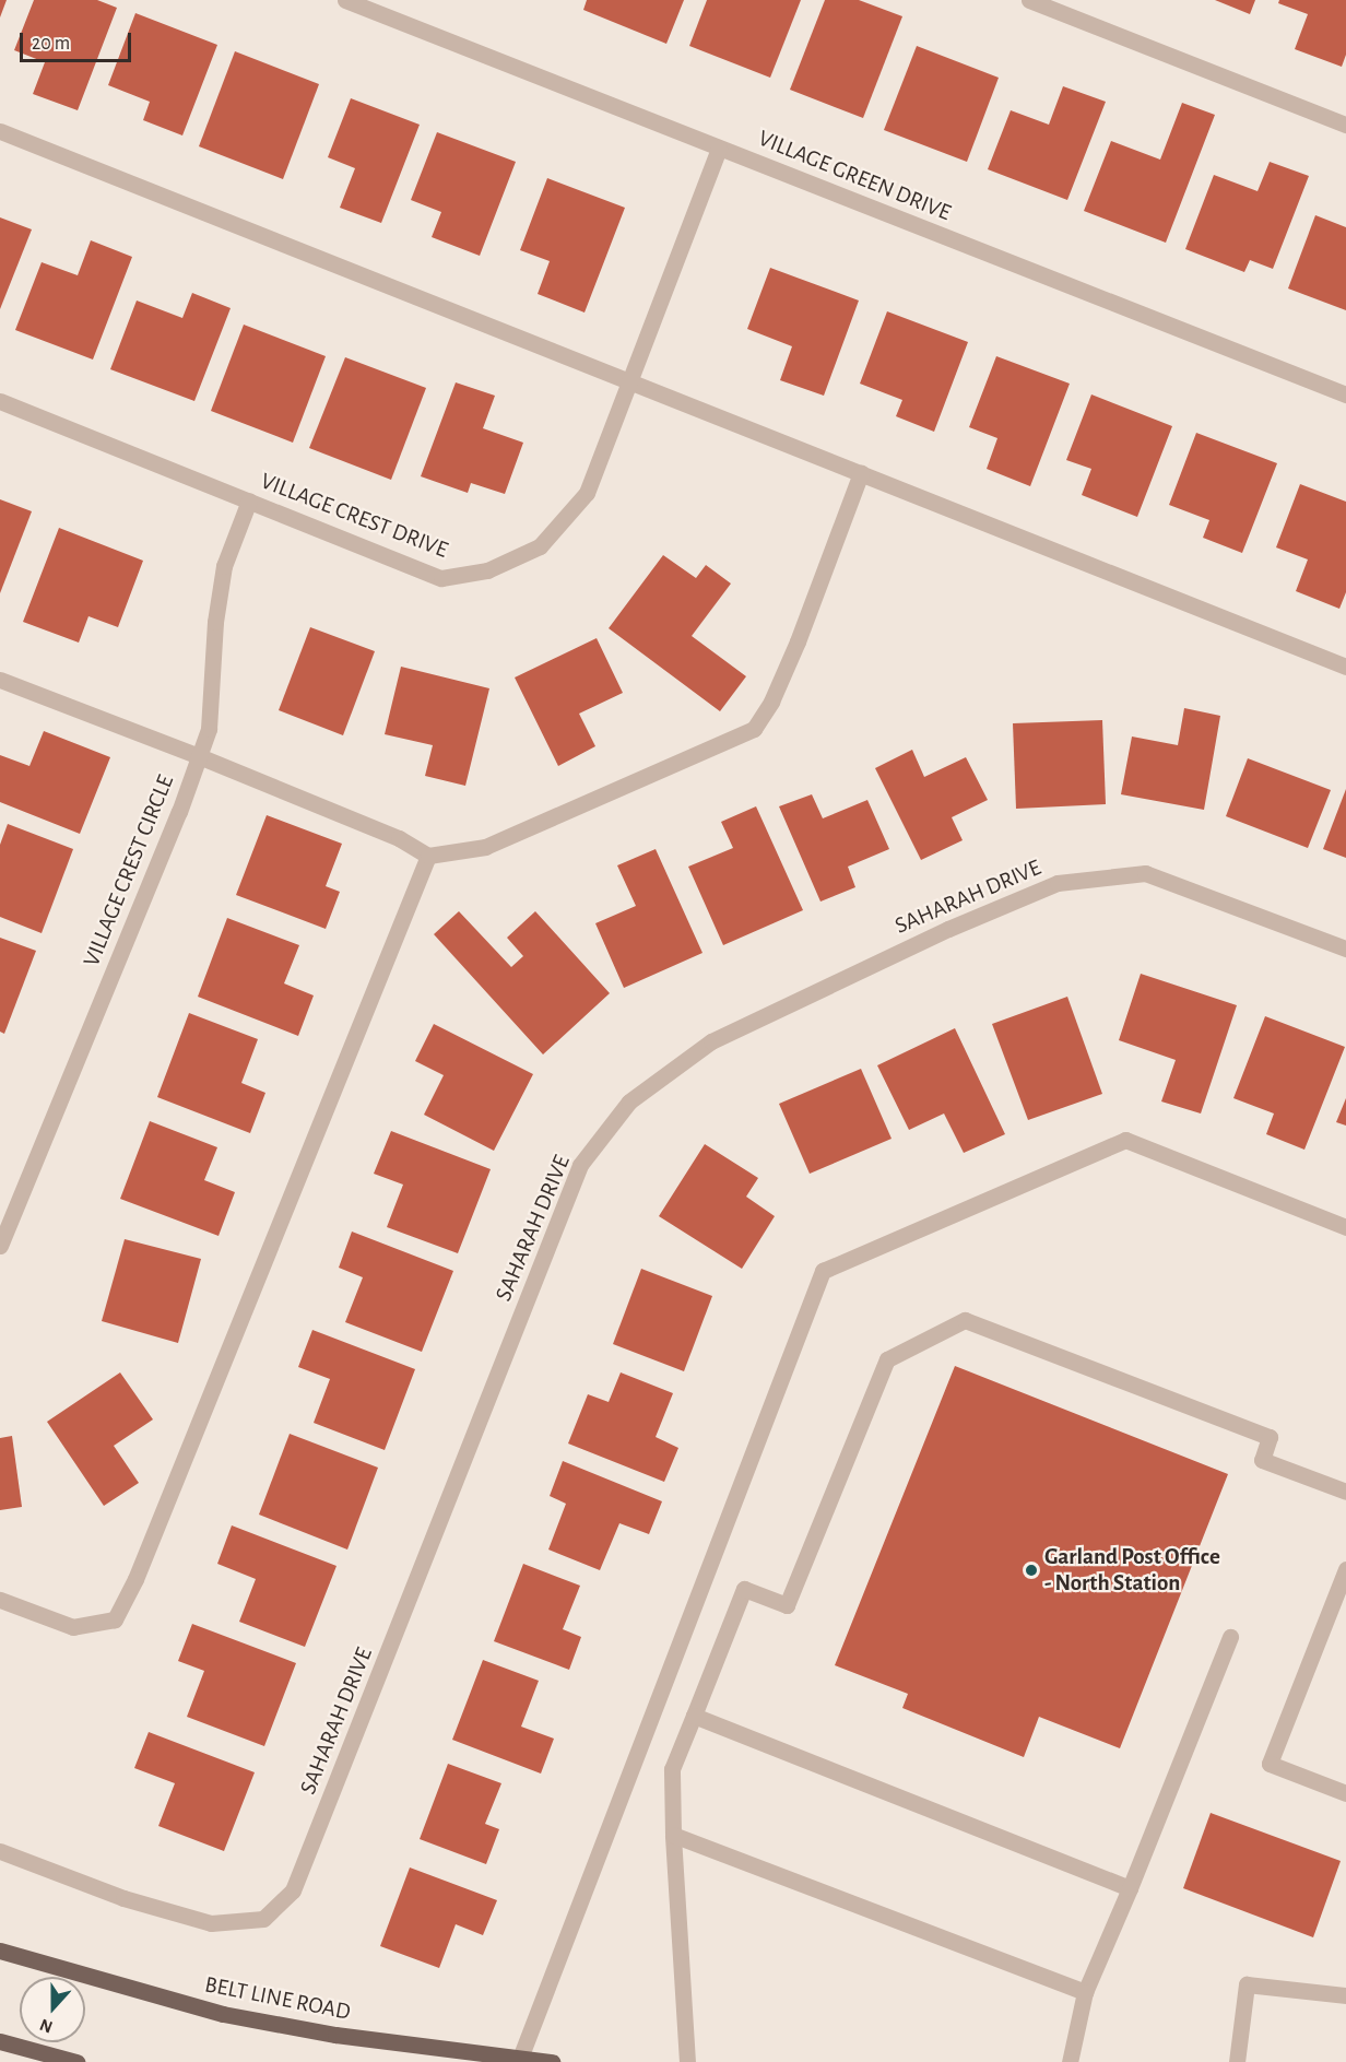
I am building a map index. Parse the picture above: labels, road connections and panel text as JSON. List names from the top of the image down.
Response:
{
  "streets": {
    "main road": ["BELT LINE ROAD"],
    "street": [
      "VILLAGE GREEN DRIVE",
      "VILLAGE CREST DRIVE",
      "VILLAGE CREST CIRCLE",
      "SAHARAH DRIVE"
    ]
  },
  "crossings": [
    ["VILLAGE GREEN DRIVE", "VILLAGE CREST DRIVE"],
    ["VILLAGE CREST DRIVE", "VILLAGE CREST CIRCLE"]
  ],
  "places": ["Garland Post Office - North Station"],
  "scale_bar": "20 m",
  "north": "bottom"
}
